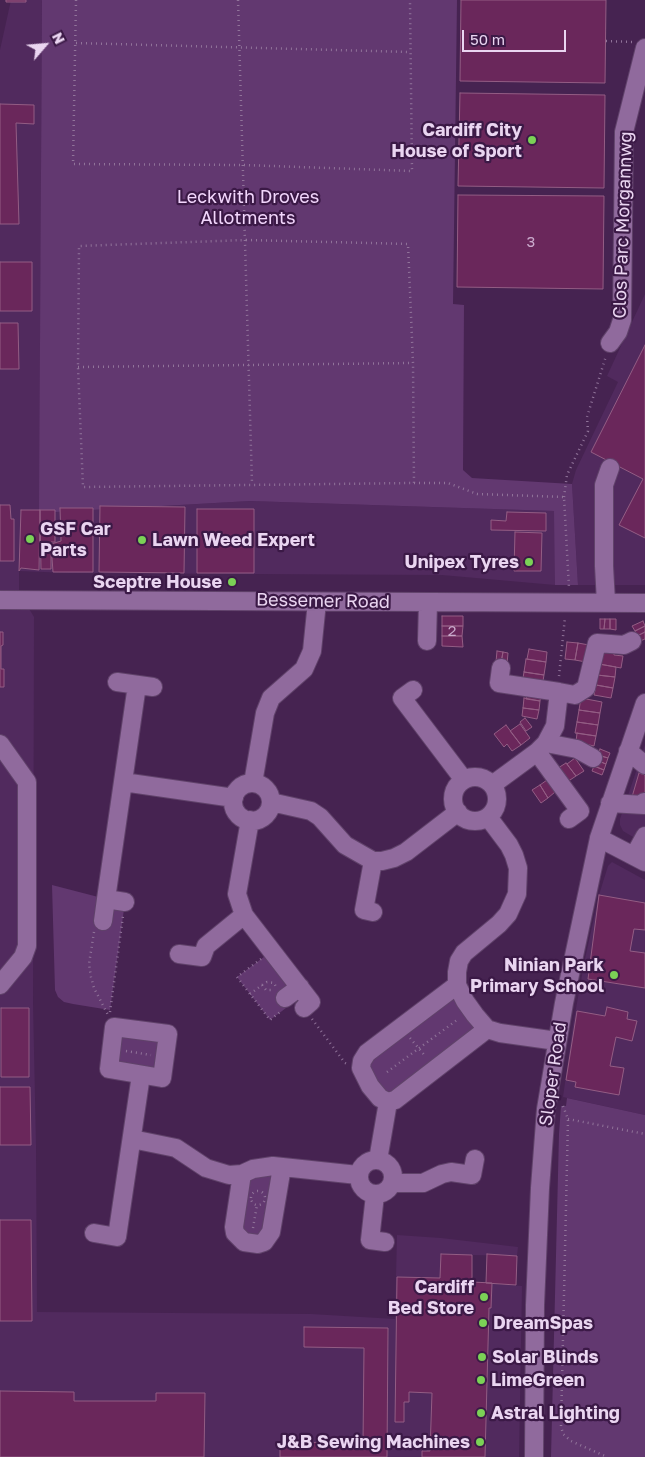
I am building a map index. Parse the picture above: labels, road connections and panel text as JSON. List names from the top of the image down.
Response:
{
  "streets": {
    "street": ["Clos Parc Morgannwg", "Bessemer Road", "Sloper Road"]
  },
  "parks": ["Leckwith Droves Allotments"],
  "places": [
    "Cardiff City House of Sport",
    "GSF Car Parts",
    "Lawn Weed Expert",
    "Unipex Tyres",
    "Sceptre House",
    "Ninian Park Primary School",
    "Cardiff Bed Store",
    "DreamSpas",
    "Solar Blinds",
    "LimeGreen",
    "Astral Lighting",
    "J&B Sewing Machines"
  ],
  "house_numbers": ["3", "2"],
  "scale_bar": "50 m",
  "north": "top right"
}
